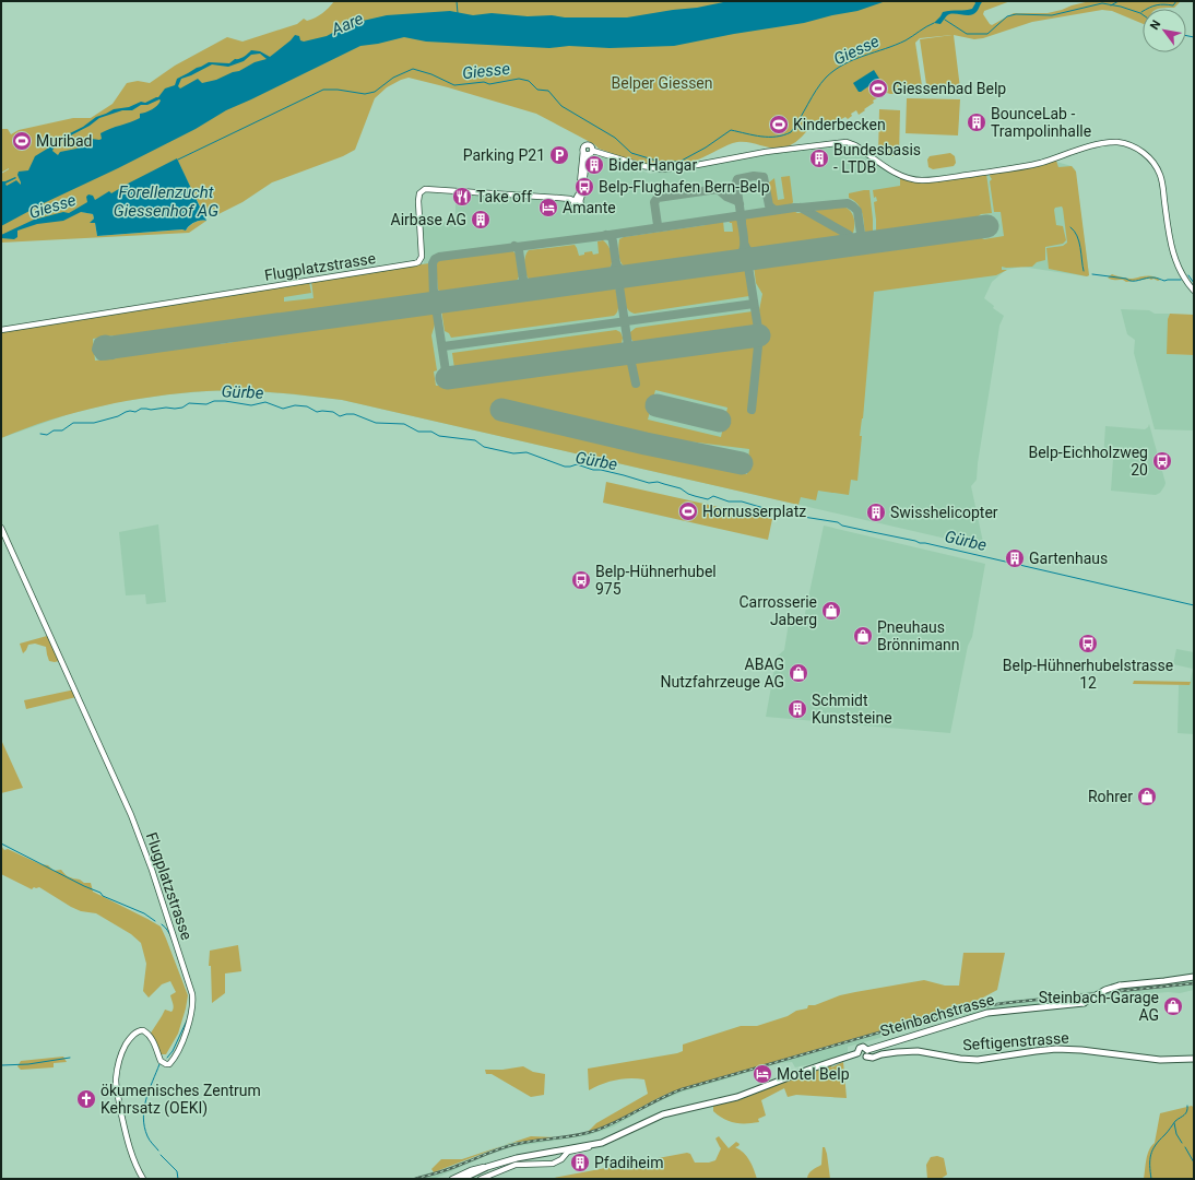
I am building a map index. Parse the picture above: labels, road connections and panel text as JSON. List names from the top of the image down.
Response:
{
  "streets": {
    "main road": ["Steinbachstrasse", "Seftigenstrasse"],
    "street": ["Flugplatzstrasse"]
  },
  "crossings": [
    ["Steinbachstrasse", "Seftigenstrasse"]
  ],
  "water": [
    "Aare",
    "Giesse",
    "Forellenzucht Giessenhof AG",
    "Gürbe"
  ],
  "parks": ["Belper Giessen"],
  "places": {
    "sports": [
      "Giessenbad Belp",
      "Kinderbecken",
      "Muribad",
      "Hornusserplatz"
    ],
    "building": [
      "BounceLab - Trampolinhalle",
      "Bundesbasis - LTDB",
      "Bider Hangar",
      "Airbase AG",
      "Swisshelicopter",
      "Gartenhaus",
      "Schmidt Kunststeine",
      "Pfadiheim"
    ],
    "parking": ["Parking P21"],
    "bus stop": [
      "Belp-Flughafen Bern-Belp",
      "Belp-Eichholzweg 20",
      "Belp-Hühnerhubel 975",
      "Belp-Hühnerhubelstrasse 12"
    ],
    "restaurant": ["Take off"],
    "hotel": ["Amante", "Motel Belp"],
    "shop": [
      "Carrosserie Jaberg",
      "Pneuhaus Brönnimann",
      "ABAG Nutzfahrzeuge AG",
      "Rohrer",
      "Steinbach-Garage AG"
    ],
    "church": ["ökumenisches Zentrum Kehrsatz (OEKI)"]
  },
  "north": "top left"
}
